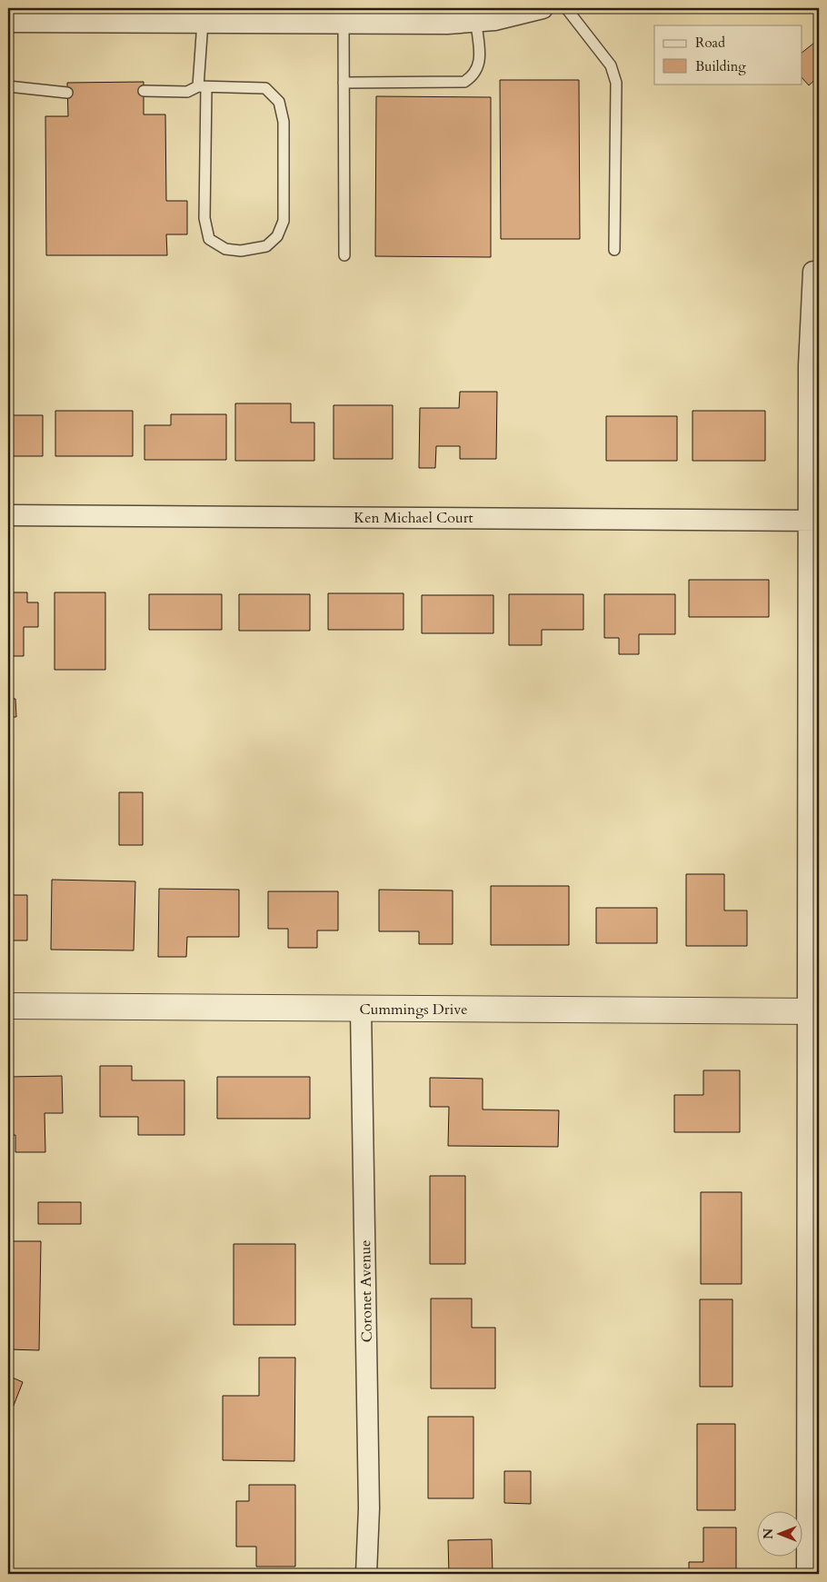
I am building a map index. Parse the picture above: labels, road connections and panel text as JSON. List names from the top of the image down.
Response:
{
  "streets": {
    "street": ["Ken Michael Court", "Cummings Drive", "Coronet Avenue"]
  },
  "crossings": [
    ["Cummings Drive", "Coronet Avenue"]
  ],
  "legend": ["Road", "Building"],
  "north": "left"
}
